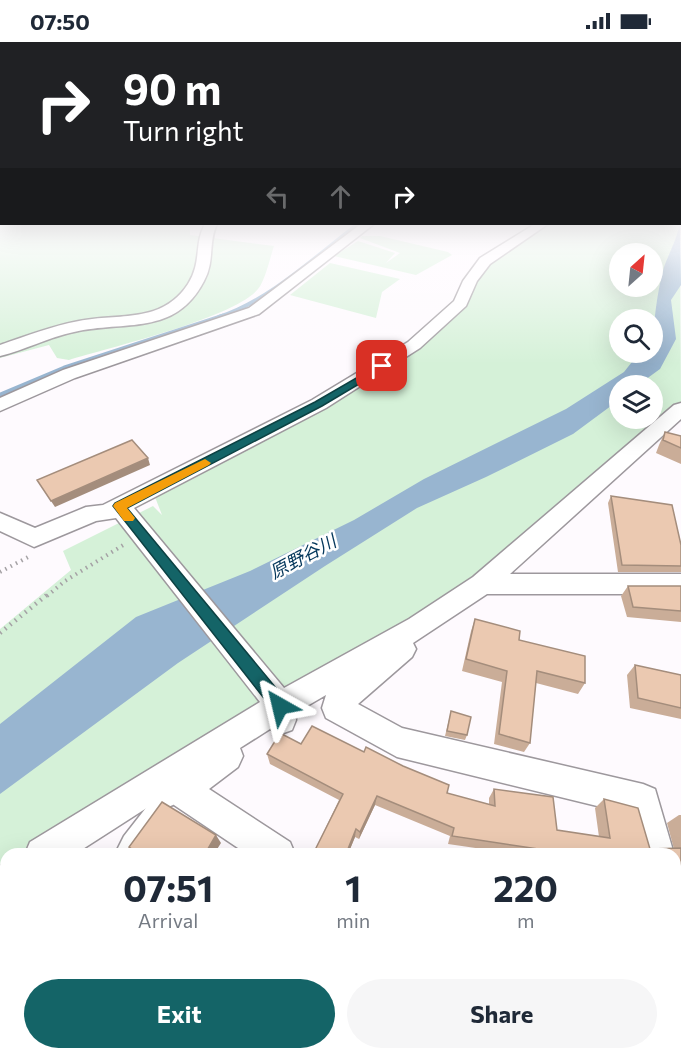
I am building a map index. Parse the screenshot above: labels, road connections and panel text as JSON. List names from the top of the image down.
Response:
{
  "water": ["原野谷川"],
  "north": "top right",
  "page": {
    "status": "07:50",
    "turn": ["90 m", "Turn right"],
    "eta": [
      "07:51",
      "Arrival",
      "1",
      "min",
      "220",
      "m"
    ],
    "buttons": ["Exit", "Share"]
  }
}
